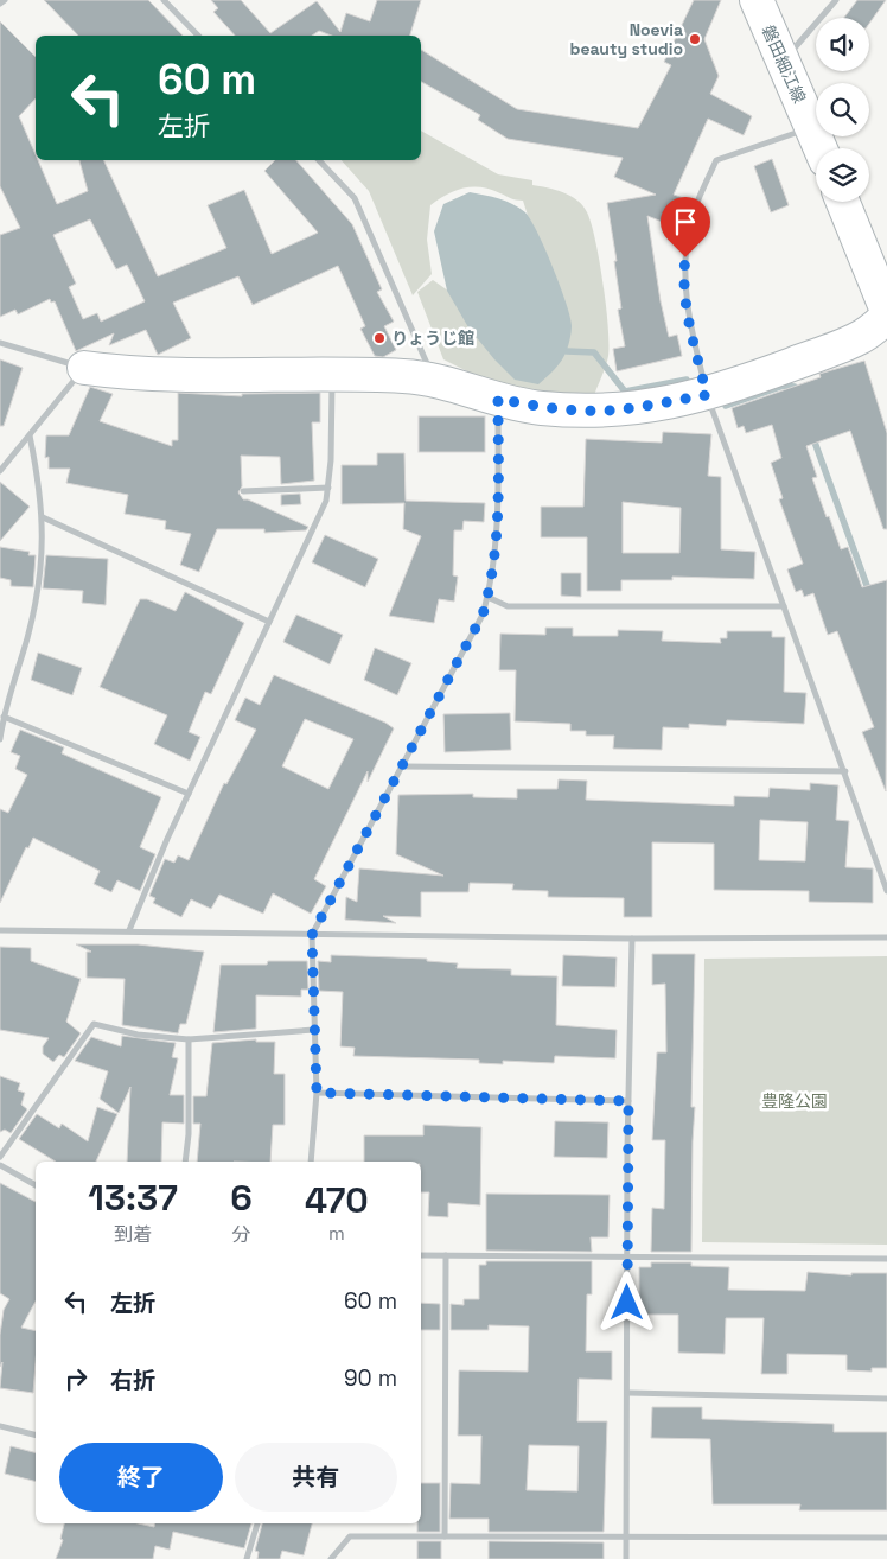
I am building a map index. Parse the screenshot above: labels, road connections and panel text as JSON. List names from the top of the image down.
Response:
{
  "streets": {
    "street": ["磐田細江線"]
  },
  "parks": ["豊隆公園"],
  "places": ["Noevia beauty studio", "りょうじ館"],
  "page": {
    "turn": ["60 m", "左折"],
    "eta": [
      "13:37",
      "到着",
      "6",
      "分",
      "470",
      "m"
    ],
    "list": [
      {
        "name": "左折",
        "value": "60 m"
      },
      {
        "name": "右折",
        "value": "90 m"
      }
    ],
    "buttons": ["終了", "共有"]
  }
}
